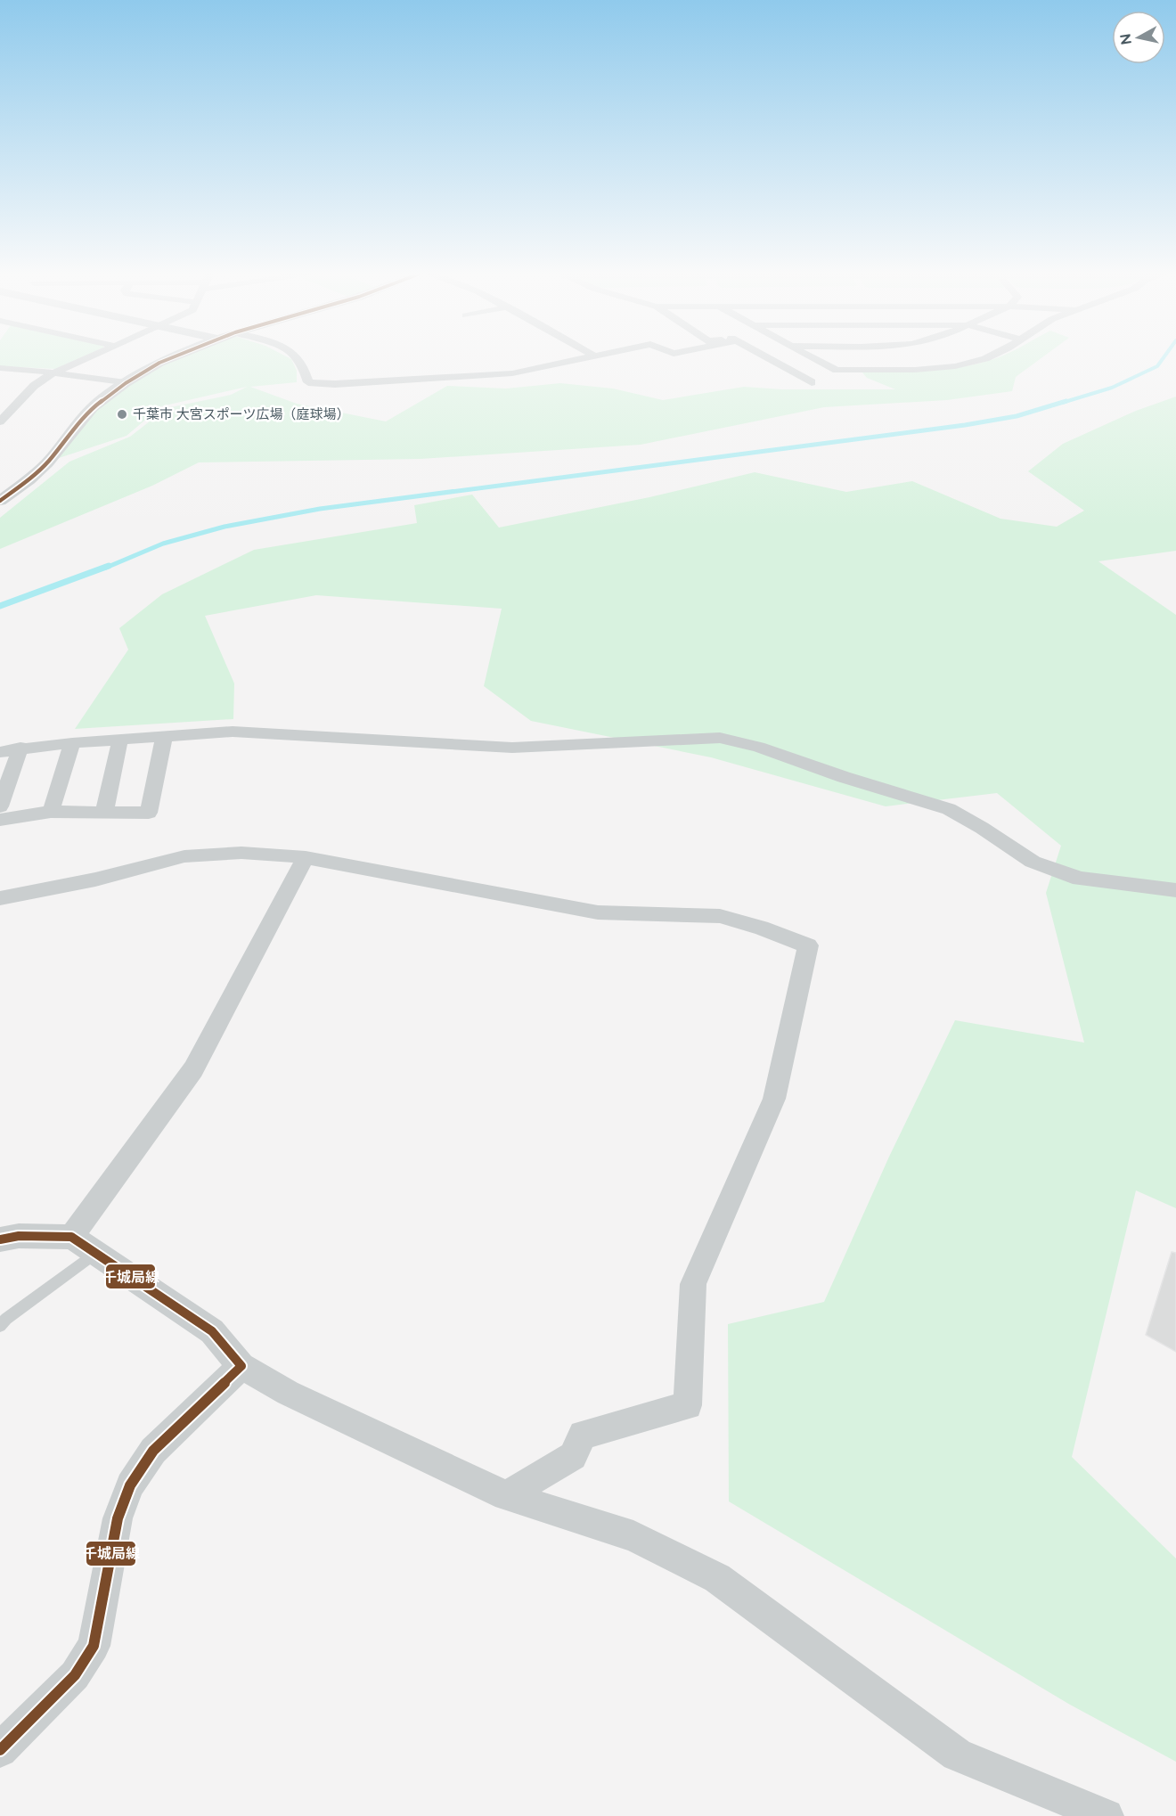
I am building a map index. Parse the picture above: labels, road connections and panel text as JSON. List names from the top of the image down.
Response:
{
  "places": ["千葉市 大宮スポーツ広場（庭球場）"],
  "lines": ["transit line 千城局線"],
  "north": "left"
}
